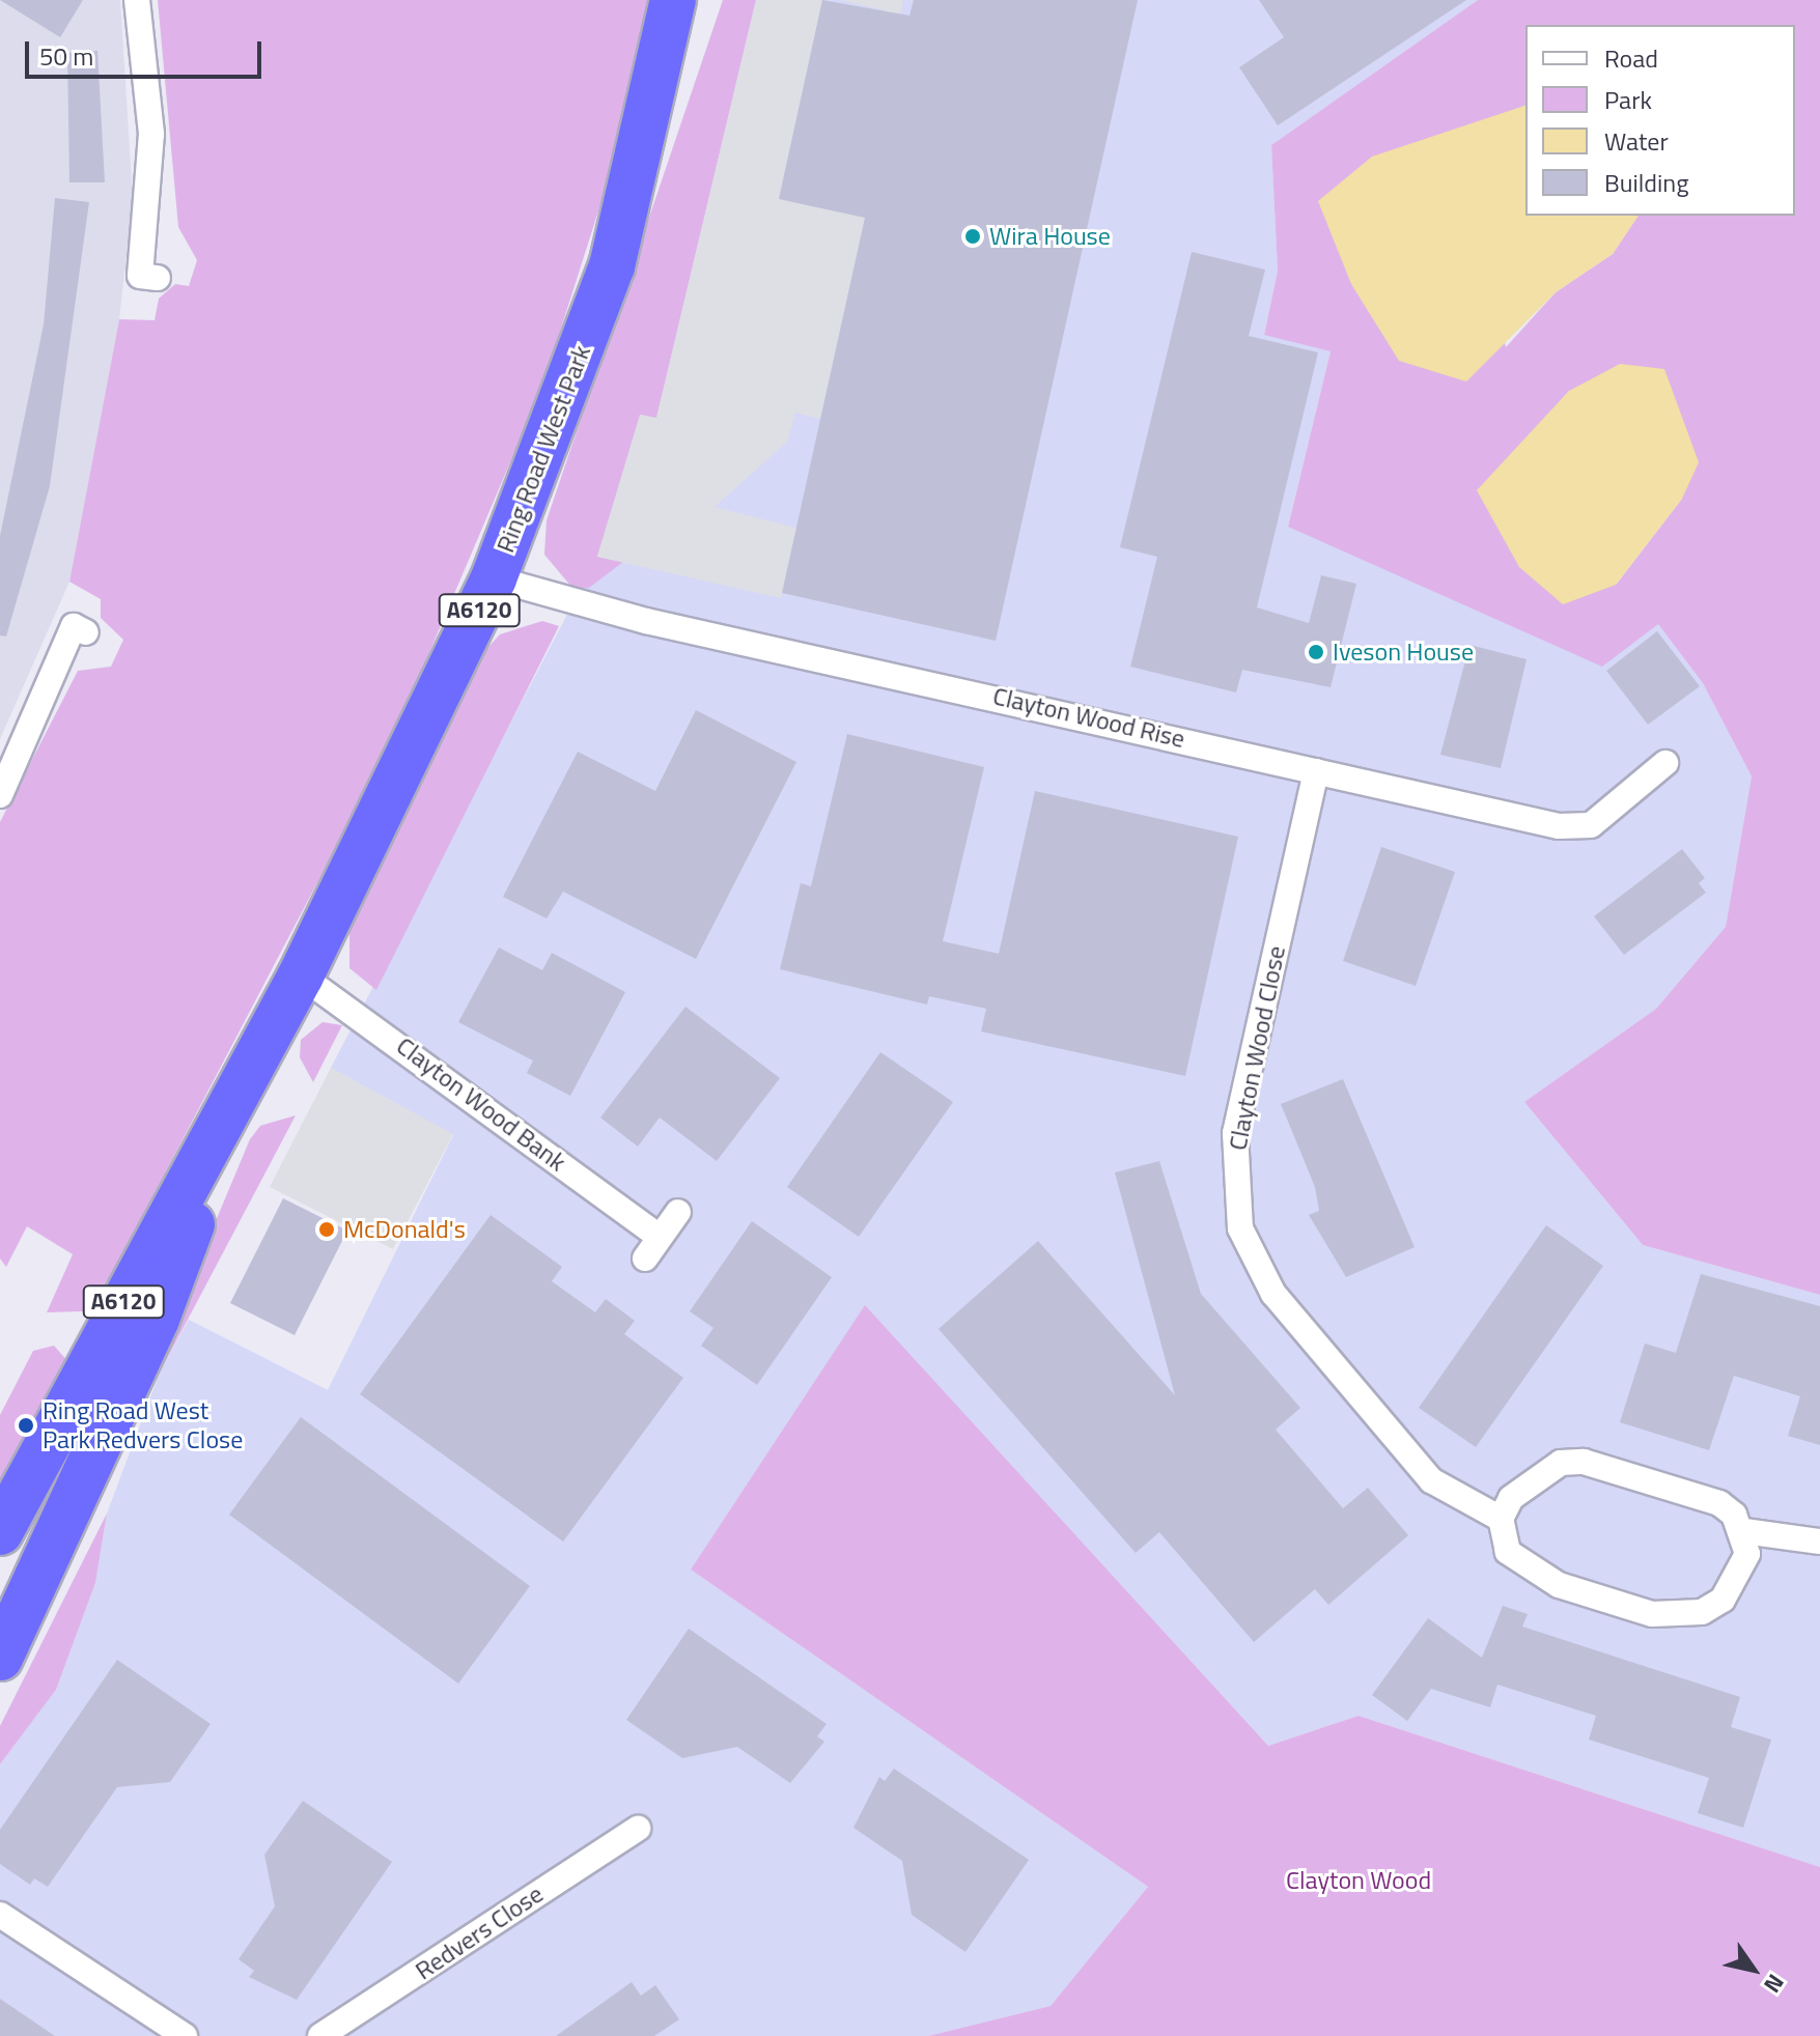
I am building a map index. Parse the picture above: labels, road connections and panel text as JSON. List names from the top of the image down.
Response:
{
  "streets": {
    "highway": ["Ring Road West Park", "A6120"],
    "street": [
      "Clayton Wood Rise",
      "Clayton Wood Close",
      "Clayton Wood Bank",
      "Redvers Close"
    ]
  },
  "crossings": [
    ["Ring Road West Park", "Clayton Wood Rise"],
    ["Ring Road West Park", "Clayton Wood Bank"],
    ["Clayton Wood Rise", "Clayton Wood Close"]
  ],
  "parks": ["Clayton Wood"],
  "places": [
    "Wira House",
    "Iveson House",
    "McDonald's",
    "Ring Road West Park Redvers Close"
  ],
  "legend": [
    "Road",
    "Park",
    "Water",
    "Building"
  ],
  "scale_bar": "50 m",
  "north": "bottom right"
}
